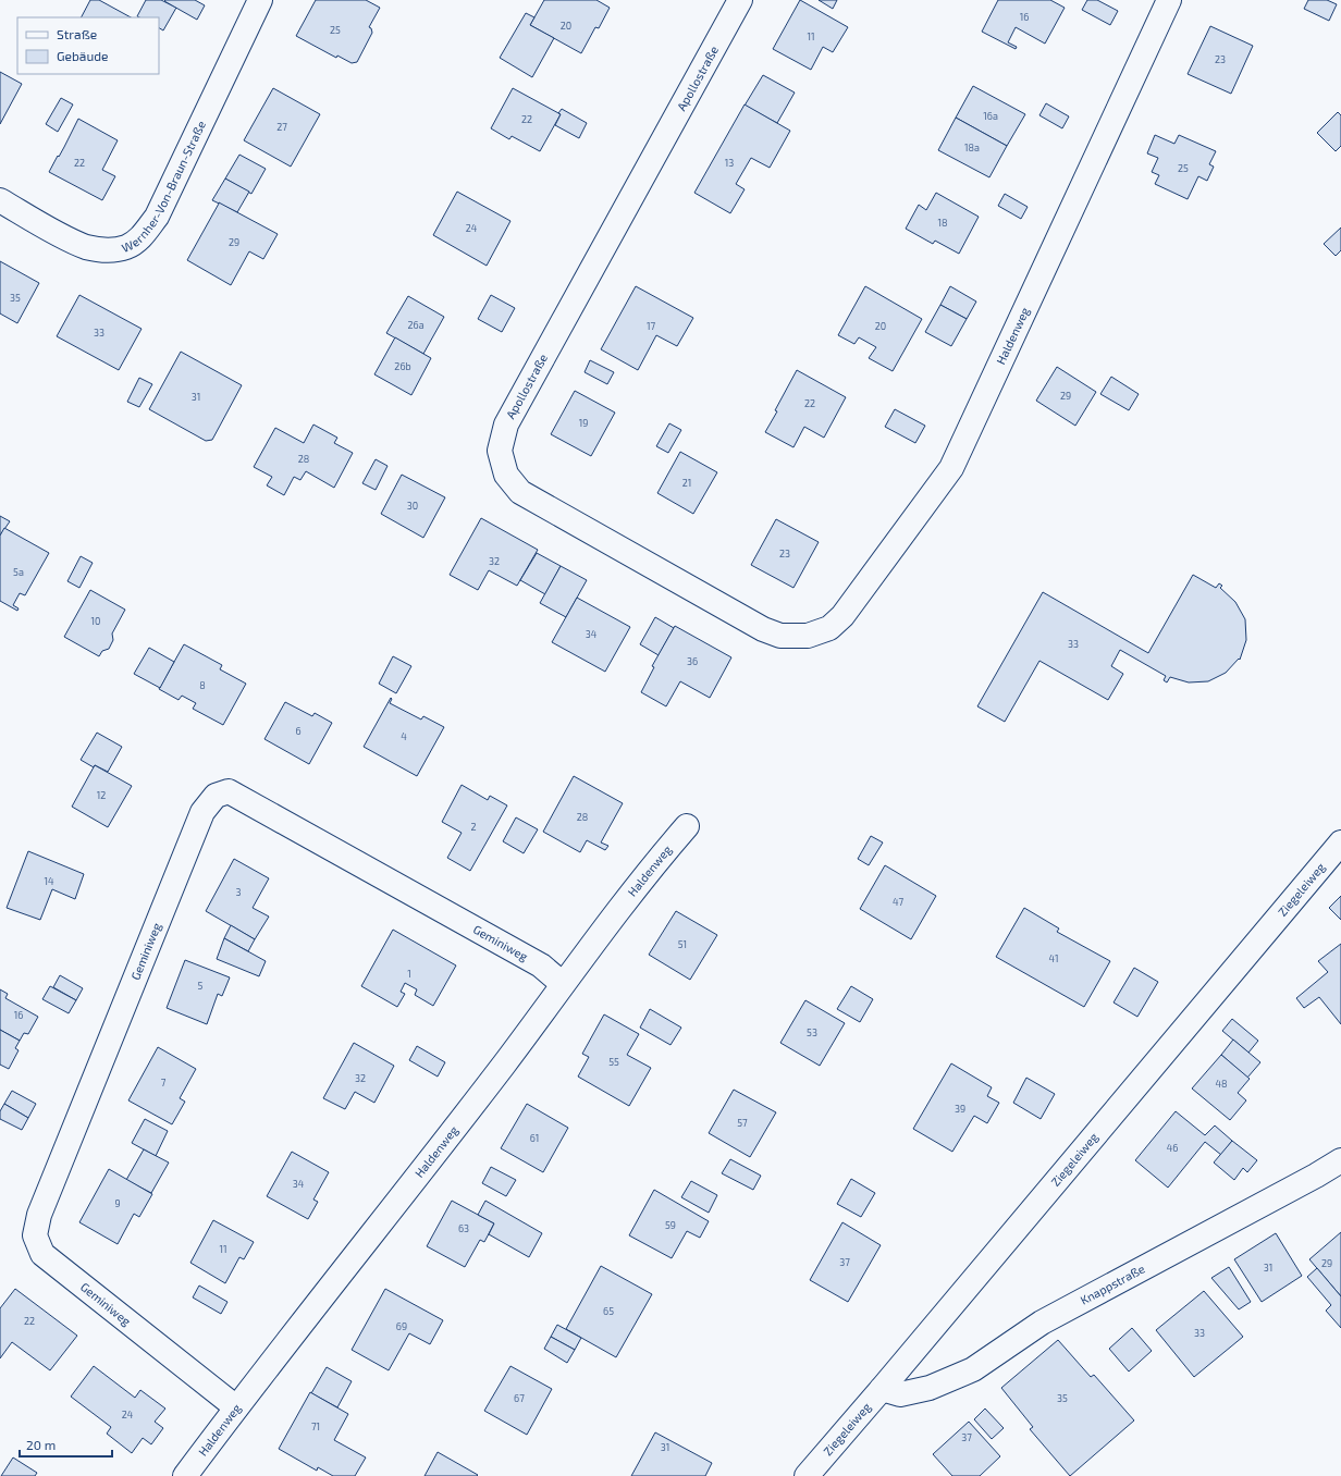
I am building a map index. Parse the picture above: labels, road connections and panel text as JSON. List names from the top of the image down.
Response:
{
  "streets": {
    "street": [
      "Apollostraße",
      "Wernher-Von-Braun-Straße",
      "Haldenweg",
      "Ziegeleiweg",
      "Geminiweg",
      "Knappstraße"
    ]
  },
  "crossings": [
    ["Apollostraße", "Haldenweg"],
    ["Haldenweg", "Geminiweg"],
    ["Ziegeleiweg", "Knappstraße"]
  ],
  "house_numbers": [
    "16",
    "20",
    "25",
    "11",
    "23",
    "16a",
    "22",
    "27",
    "18a",
    "22",
    "13",
    "25",
    "18",
    "24",
    "29",
    "35",
    "26a",
    "17",
    "20",
    "33",
    "26b",
    "29",
    "31",
    "22",
    "19",
    "28",
    "21",
    "30",
    "23",
    "32",
    "5a",
    "10",
    "34",
    "33",
    "36",
    "8",
    "6",
    "4",
    "12",
    "28",
    "2",
    "14",
    "3",
    "47",
    "51",
    "41",
    "1",
    "5",
    "16",
    "53",
    "55",
    "32",
    "7",
    "48",
    "39",
    "57",
    "61",
    "46",
    "34",
    "9",
    "59",
    "63",
    "11",
    "37",
    "29",
    "31",
    "65",
    "22",
    "69",
    "33",
    "67",
    "35",
    "24",
    "71",
    "37",
    "31"
  ],
  "legend": ["Straße", "Gebäude"],
  "scale_bar": "20 m"
}
